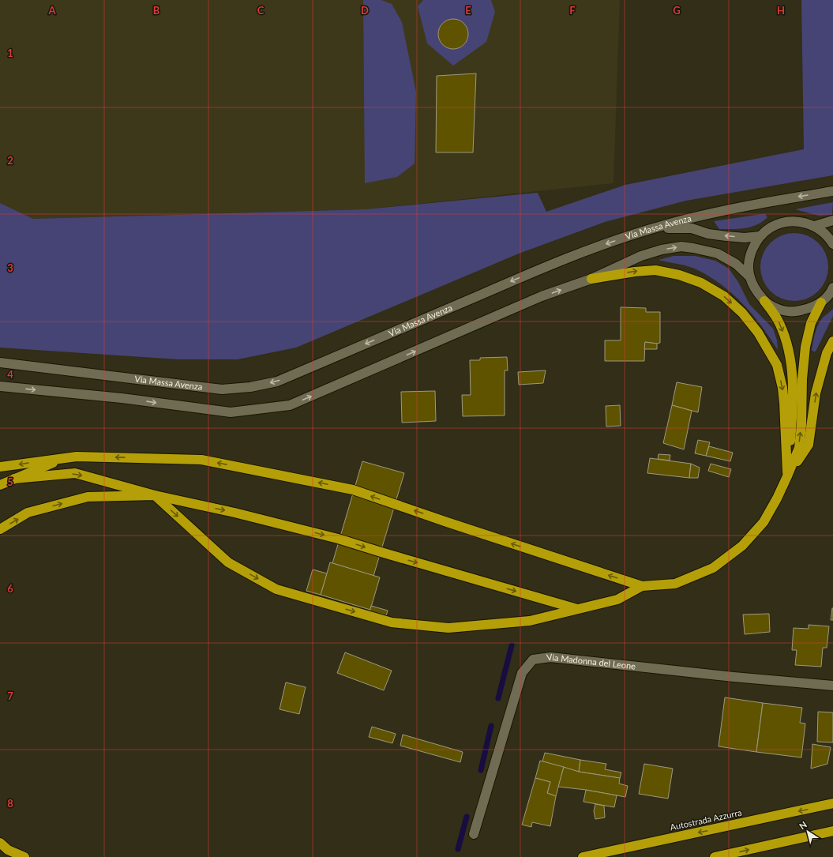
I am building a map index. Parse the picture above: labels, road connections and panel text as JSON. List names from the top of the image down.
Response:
{
  "streets": {
    "highway": ["Autostrada Azzurra"],
    "main road": ["Via Massa Avenza", "Via Madonna del Leone"]
  },
  "north": "top left",
  "grid": {
    "columns": [
      "A",
      "B",
      "C",
      "D",
      "E",
      "F",
      "G",
      "H"
    ],
    "rows": [
      "1",
      "2",
      "3",
      "4",
      "5",
      "6",
      "7",
      "8"
    ]
  }
}
